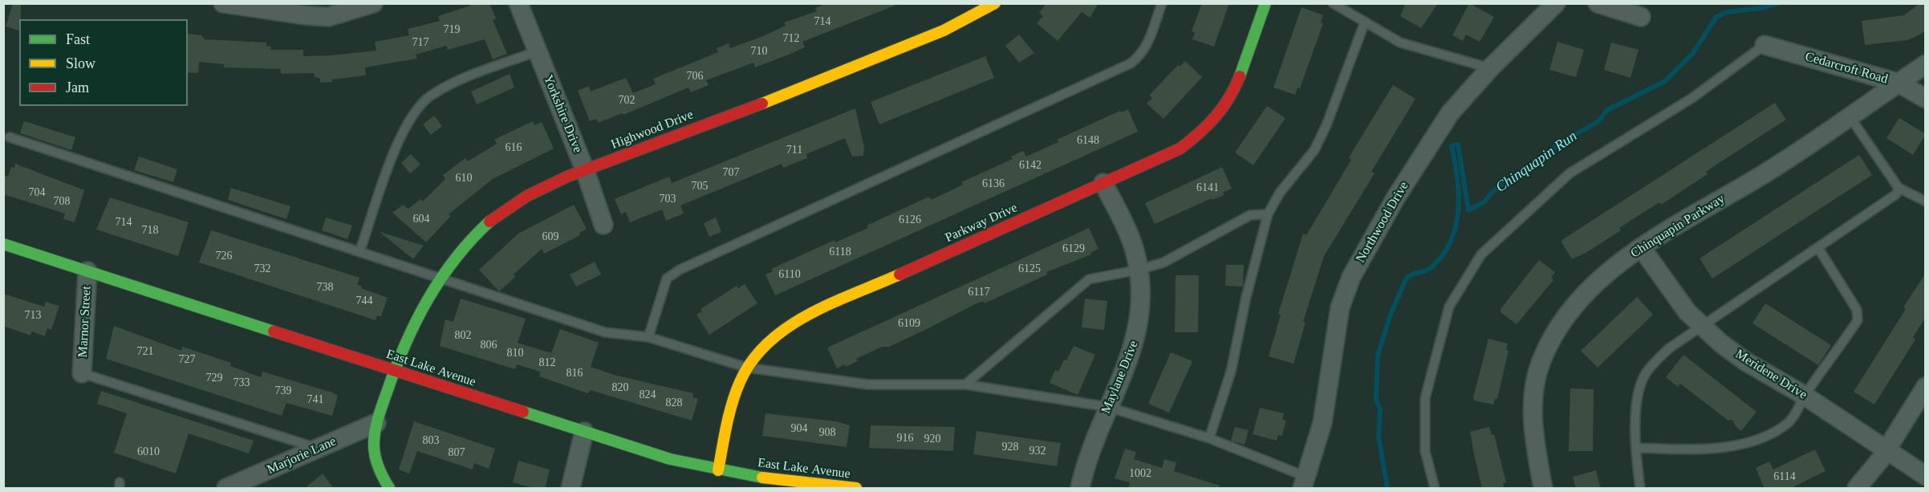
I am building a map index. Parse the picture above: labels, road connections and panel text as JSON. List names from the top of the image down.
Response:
{
  "streets": {
    "street": [
      "Cedarcroft Road",
      "Yorkshire Drive",
      "Highwood Drive",
      "Northwood Drive",
      "Parkway Drive",
      "Chinquapin Parkway",
      "Marnor Street",
      "East Lake Avenue",
      "Meridene Drive",
      "Maylane Drive",
      "Marjorie Lane"
    ]
  },
  "crossings": [
    ["Cedarcroft Road", "Chinquapin Parkway"],
    ["Yorkshire Drive", "Highwood Drive"],
    ["Highwood Drive", "East Lake Avenue"],
    ["Highwood Drive", "Marjorie Lane"],
    ["Parkway Drive", "East Lake Avenue"],
    ["Parkway Drive", "Maylane Drive"],
    ["Chinquapin Parkway", "Meridene Drive"],
    ["Marnor Street", "East Lake Avenue"]
  ],
  "water": ["Chinquapin Run"],
  "house_numbers": [
    "714",
    "719",
    "712",
    "717",
    "710",
    "706",
    "702",
    "6148",
    "616",
    "711",
    "6142",
    "707",
    "610",
    "6136",
    "705",
    "6141",
    "704",
    "703",
    "708",
    "604",
    "6126",
    "714",
    "718",
    "609",
    "6129",
    "6118",
    "726",
    "732",
    "6125",
    "6110",
    "738",
    "6117",
    "744",
    "713",
    "6109",
    "802",
    "806",
    "721",
    "810",
    "727",
    "812",
    "816",
    "729",
    "733",
    "820",
    "739",
    "824",
    "741",
    "828",
    "904",
    "908",
    "916",
    "920",
    "803",
    "928",
    "932",
    "6010",
    "807",
    "1002",
    "6114"
  ],
  "legend": ["Fast", "Slow", "Jam"]
}
